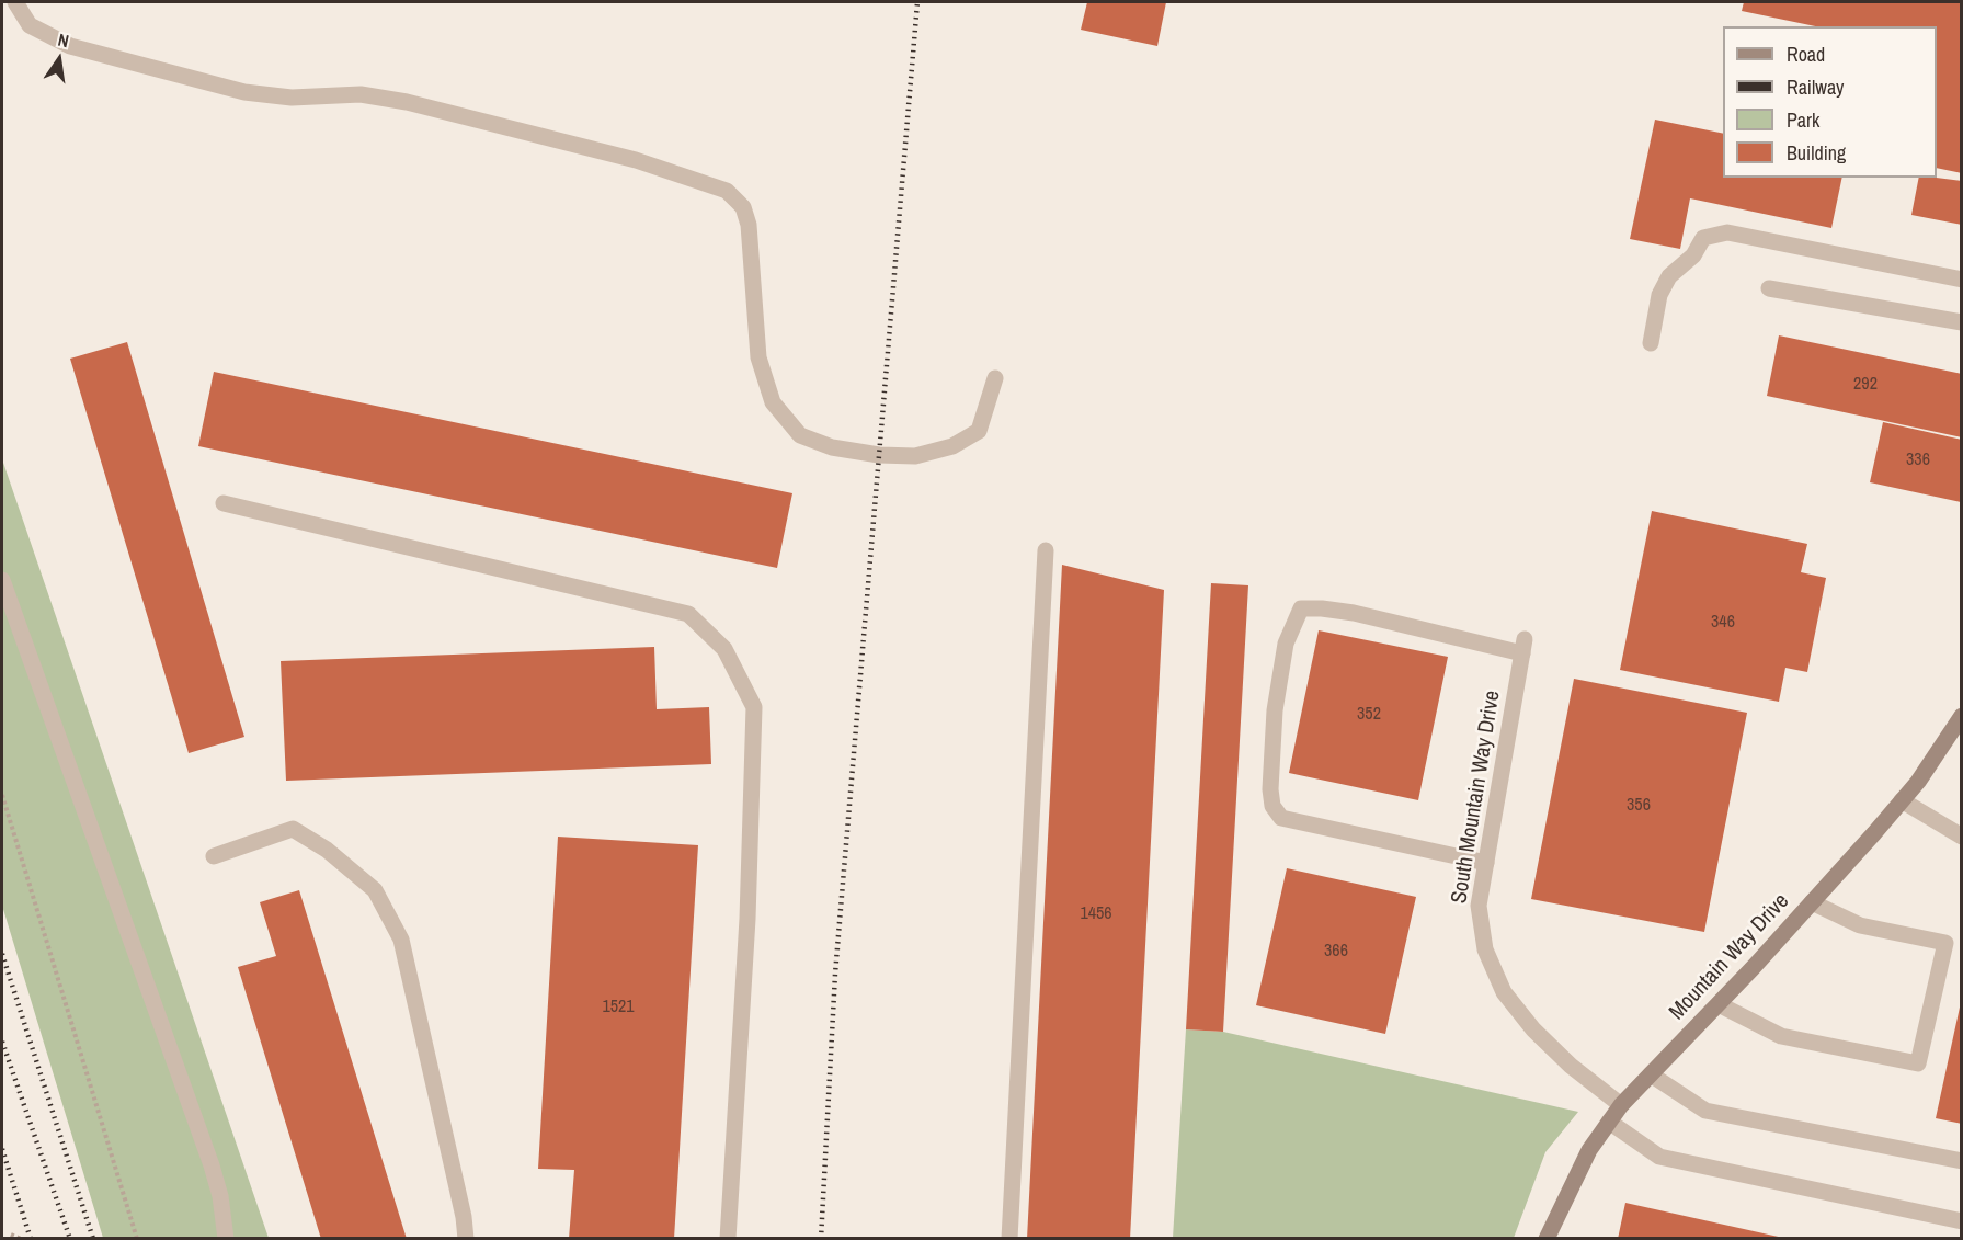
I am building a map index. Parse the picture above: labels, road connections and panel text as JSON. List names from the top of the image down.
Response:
{
  "streets": {
    "street": ["South Mountain Way Drive", "Mountain Way Drive"]
  },
  "crossings": [
    ["South Mountain Way Drive", "Mountain Way Drive"]
  ],
  "house_numbers": [
    "292",
    "336",
    "346",
    "352",
    "356",
    "1456",
    "366",
    "1521"
  ],
  "legend": [
    "Road",
    "Railway",
    "Park",
    "Building"
  ],
  "north": "top"
}
